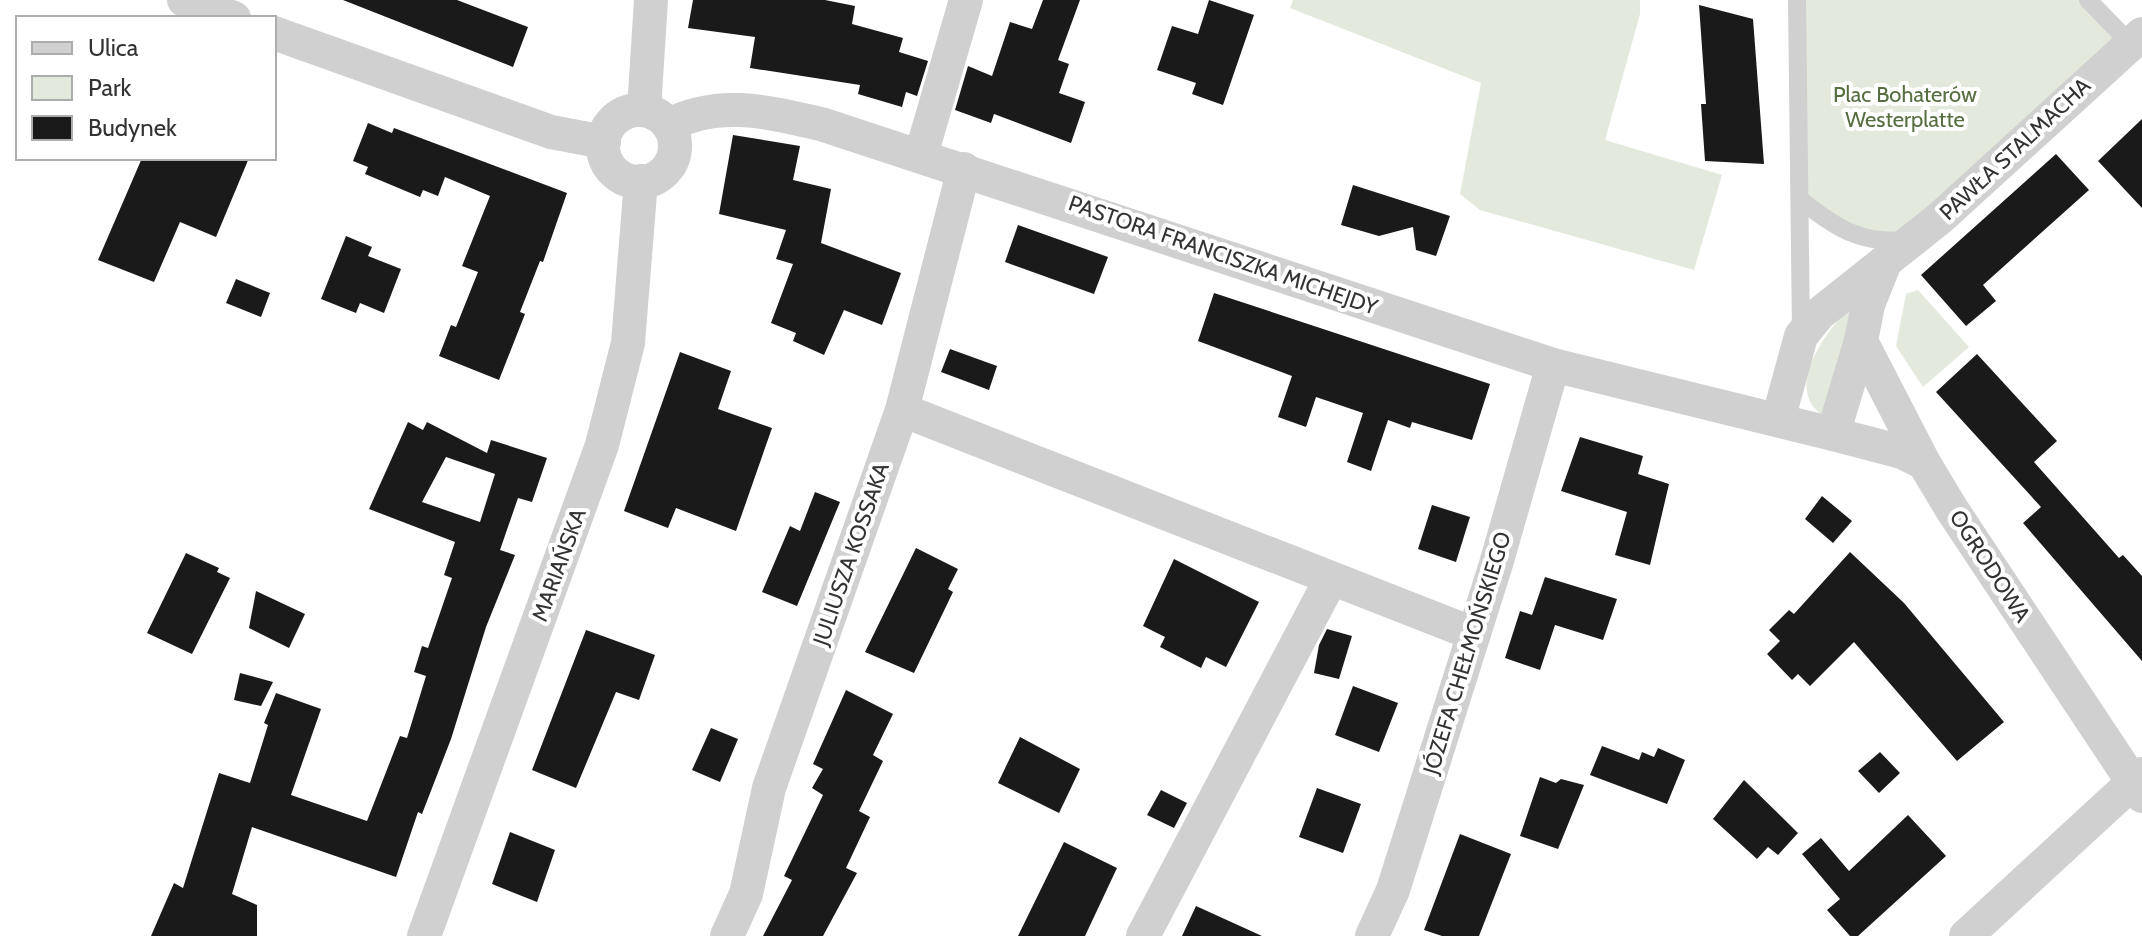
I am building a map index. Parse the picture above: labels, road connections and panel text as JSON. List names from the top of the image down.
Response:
{
  "streets": {
    "street": [
      "PAWŁA STALMACHA",
      "PASTORA FRANCISZKA MICHEJDY",
      "JULIUSZA KOSSAKA",
      "MARIAŃSKA",
      "OGRODOWA",
      "JÓZEFA CHEŁMOŃSKIEGO"
    ]
  },
  "crossings": [
    ["PAWŁA STALMACHA", "PASTORA FRANCISZKA MICHEJDY"],
    ["PASTORA FRANCISZKA MICHEJDY", "JULIUSZA KOSSAKA"],
    ["PASTORA FRANCISZKA MICHEJDY", "MARIAŃSKA"],
    ["PASTORA FRANCISZKA MICHEJDY", "JÓZEFA CHEŁMOŃSKIEGO"]
  ],
  "parks": ["Plac Bohaterów Westerplatte"],
  "legend": ["Ulica", "Park", "Budynek"]
}
